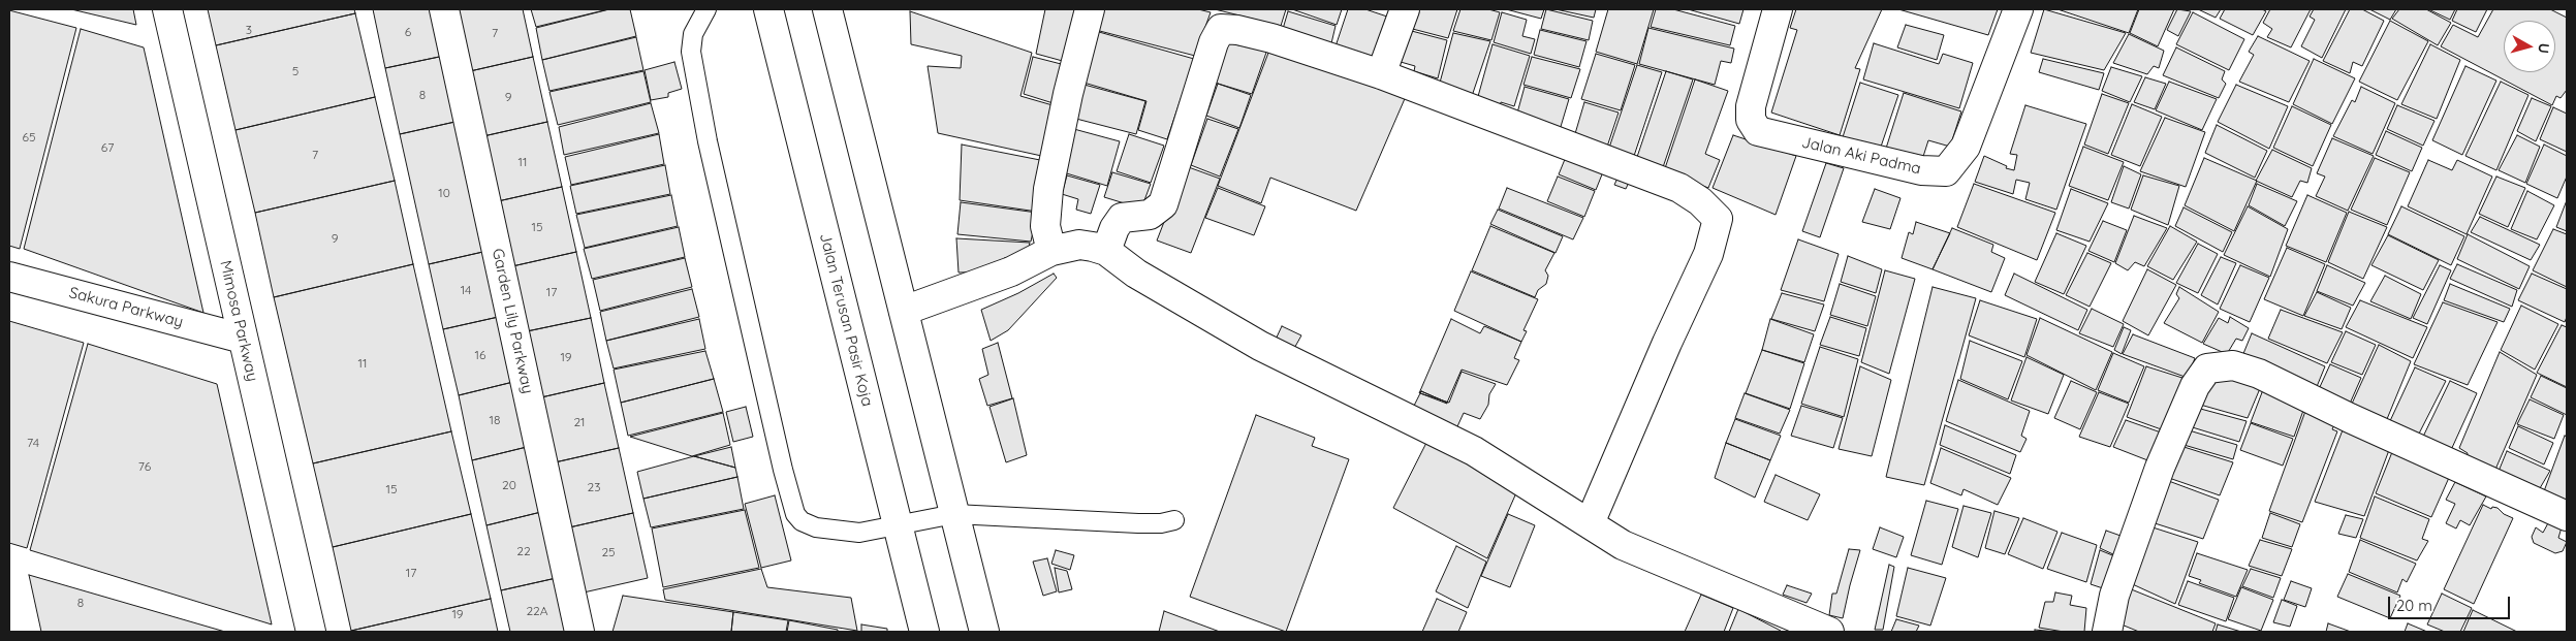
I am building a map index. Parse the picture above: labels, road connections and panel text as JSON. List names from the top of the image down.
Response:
{
  "streets": {
    "street": [
      "Jalan Aki Padma",
      "Sakura Parkway",
      "Jalan Terusan Pasir Koja",
      "Mimosa Parkway",
      "Garden Lily Parkway"
    ]
  },
  "crossings": [
    ["Sakura Parkway", "Mimosa Parkway"]
  ],
  "house_numbers": [
    "3",
    "6",
    "7",
    "5",
    "8",
    "9",
    "65",
    "67",
    "7",
    "11",
    "10",
    "15",
    "9",
    "14",
    "17",
    "16",
    "19",
    "11",
    "18",
    "21",
    "74",
    "76",
    "20",
    "23",
    "15",
    "22",
    "25",
    "17",
    "8",
    "22A",
    "19"
  ],
  "scale_bar": "20 m",
  "north": "right"
}
